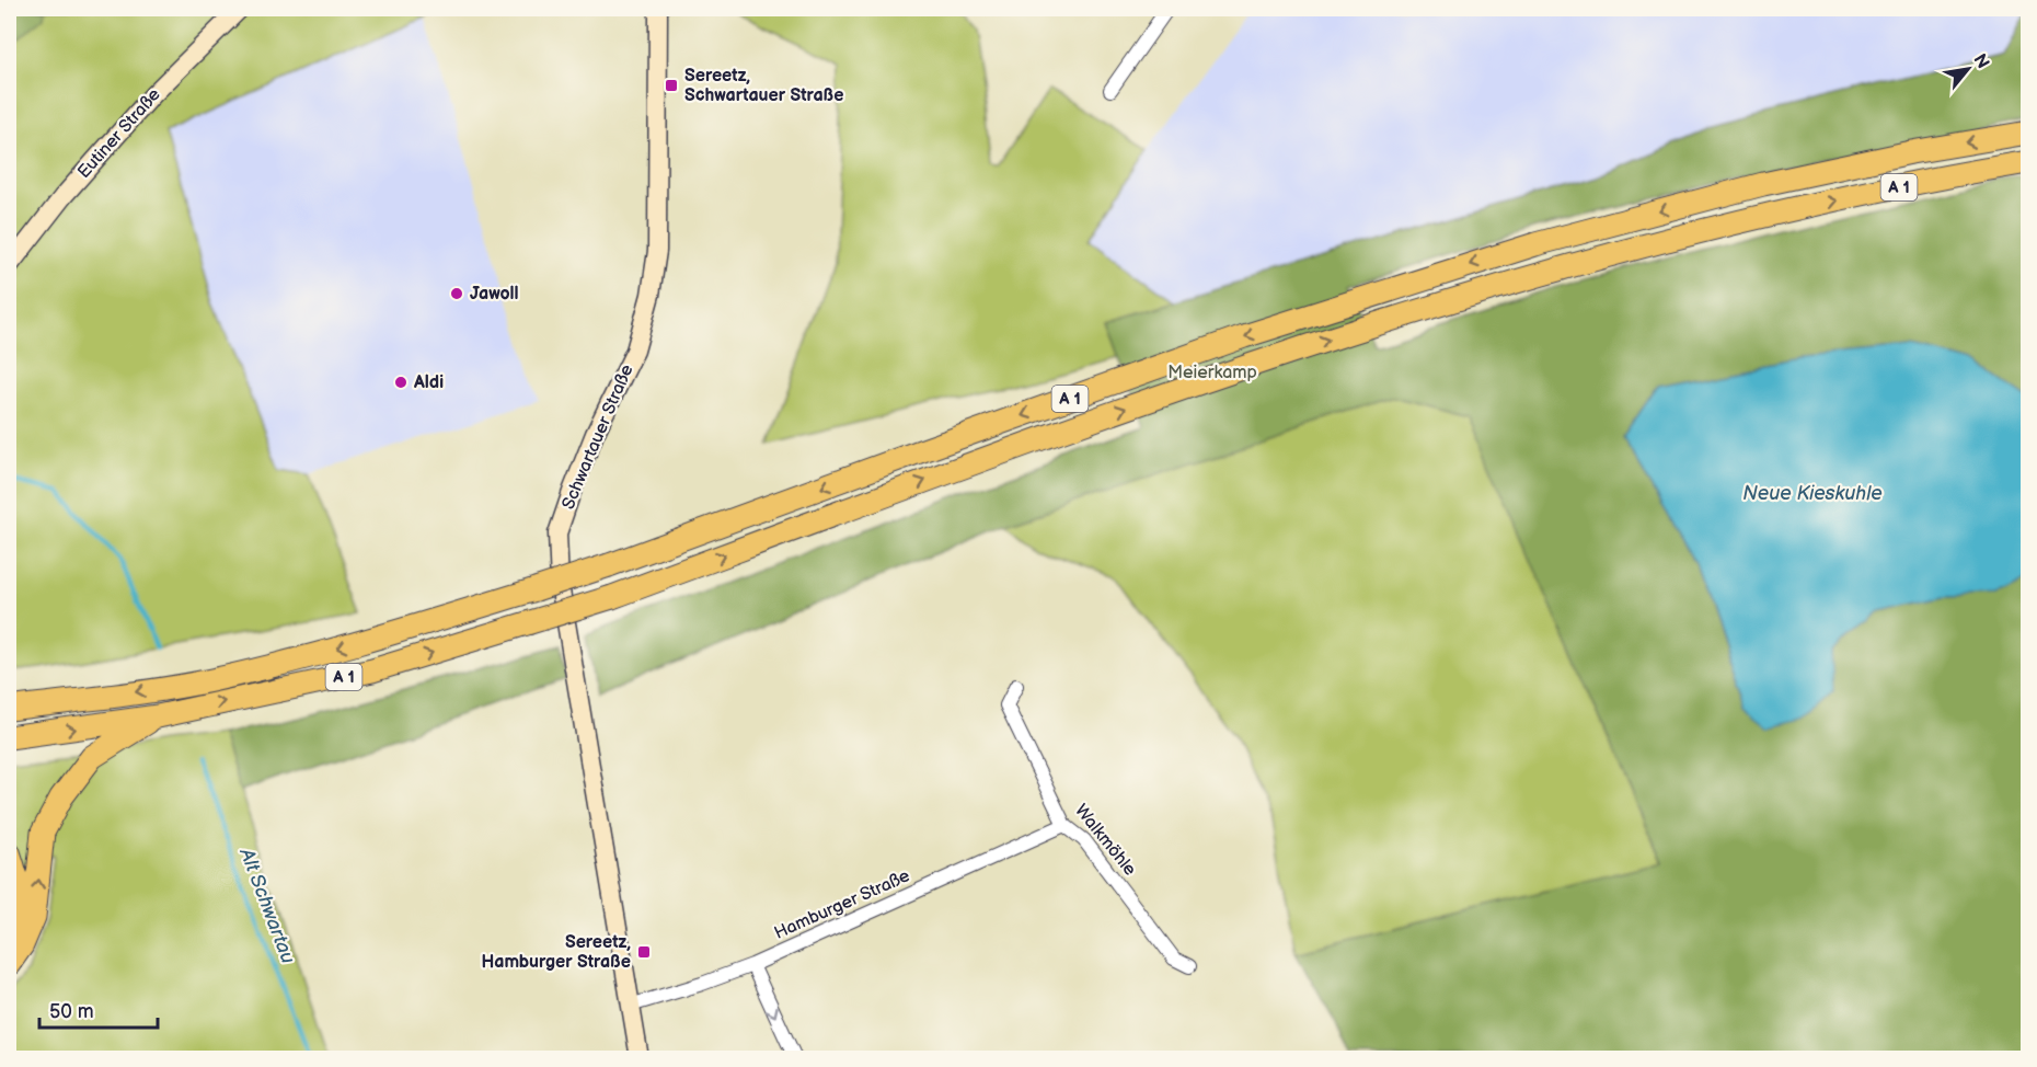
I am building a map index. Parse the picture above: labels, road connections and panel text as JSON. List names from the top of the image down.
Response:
{
  "streets": {
    "highway": ["A 1"],
    "street": [
      "Eutiner Straße",
      "Schwartauer Straße",
      "Walkmöhle",
      "Hamburger Straße"
    ]
  },
  "crossings": [
    ["Schwartauer Straße", "Hamburger Straße"],
    ["Walkmöhle", "Hamburger Straße"]
  ],
  "water": ["Neue Kieskuhle", "Alt Schwartau"],
  "parks": ["Meierkamp"],
  "places": {
    "transit": ["Sereetz, Schwartauer Straße", "Sereetz, Hamburger Straße"],
    "other": ["Jawoll", "Aldi"]
  },
  "scale_bar": "50 m",
  "north": "top right"
}
